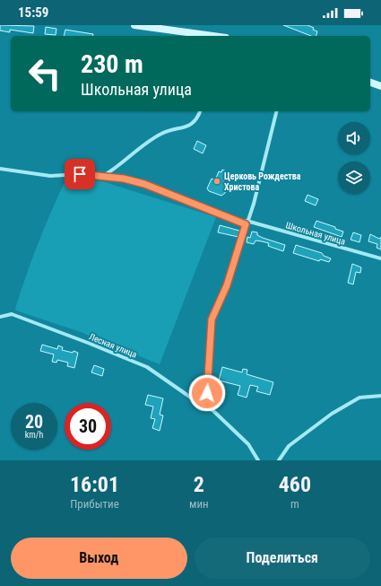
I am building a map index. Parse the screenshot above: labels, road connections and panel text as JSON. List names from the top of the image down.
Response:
{
  "streets": {
    "street": ["Школьная улица", "Лесная улица"]
  },
  "places": ["Церковь Рождества Христова"],
  "page": {
    "status": "15:59",
    "turn": ["230 m", "Школьная улица"],
    "speed": "20 km/h",
    "limit": "30",
    "eta": [
      "16:01",
      "Прибытие",
      "2",
      "мин",
      "460",
      "m"
    ],
    "buttons": ["Выход", "Поделиться"]
  }
}
